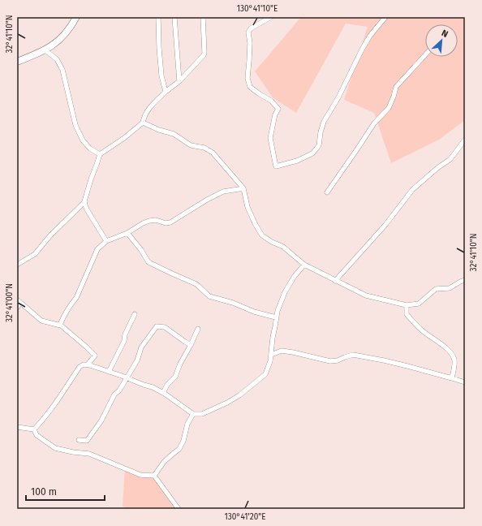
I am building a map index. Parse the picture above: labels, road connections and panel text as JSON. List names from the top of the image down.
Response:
{
  "scale_bar": "100 m",
  "north": "top right",
  "coordinates": [
    "130°41'10\"E",
    "32°41'10\"N",
    "32°41'00\"N",
    "130°41'20\"E"
  ]
}
